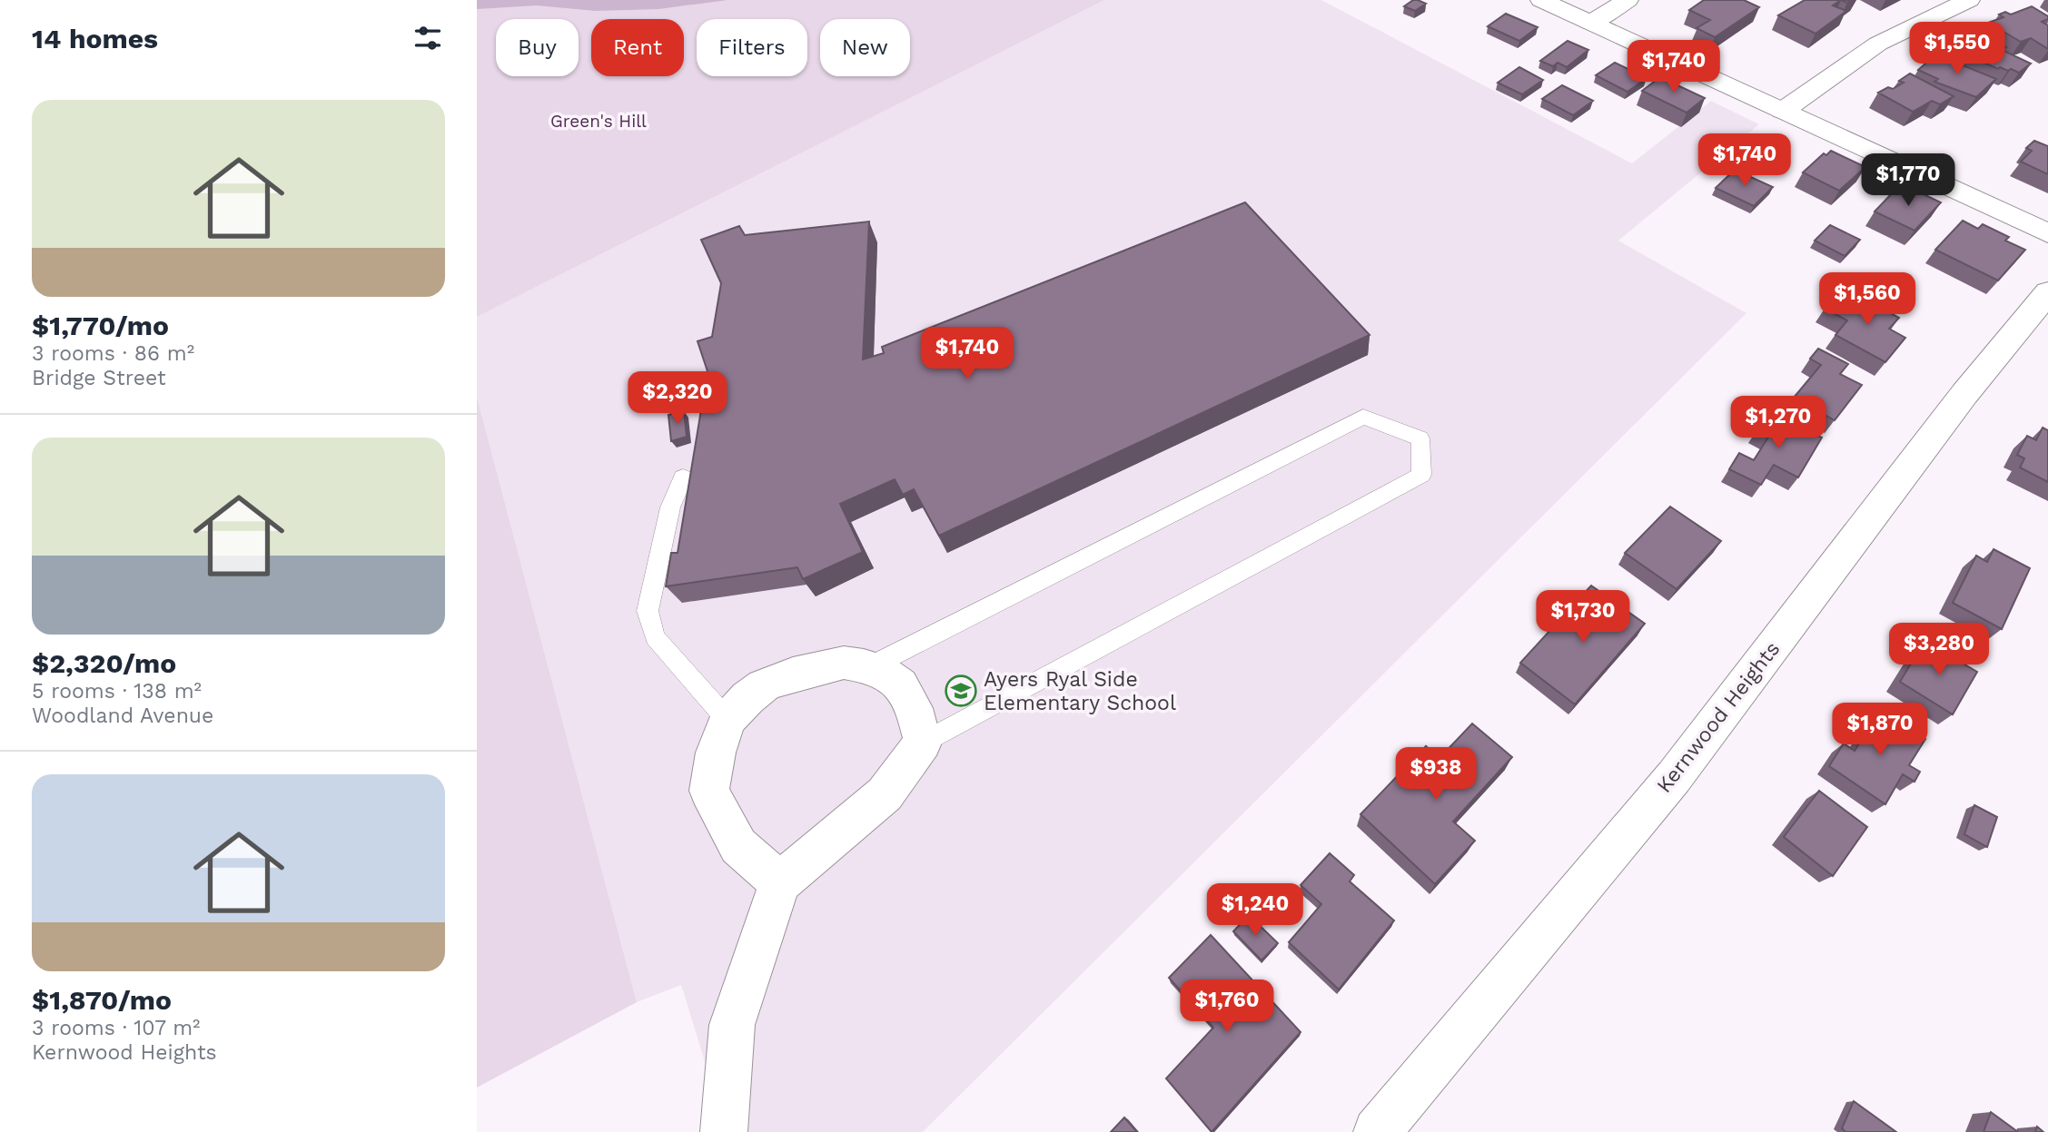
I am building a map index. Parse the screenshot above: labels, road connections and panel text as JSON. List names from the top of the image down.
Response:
{
  "streets": {
    "street": ["Kernwood Heights"]
  },
  "parks": ["Green's Hill"],
  "places": {
    "school or university": ["Ayers Ryal Side Elementary School"]
  },
  "page": {
    "heading": "14 homes",
    "chip": [
      "Buy",
      "Rent",
      "Filters",
      "New"
    ],
    "price": [
      "$1,550",
      "$1,740",
      "$1,740",
      "$1,770",
      "$1,560",
      "$1,740",
      "$2,320",
      "$1,270",
      "$1,730",
      "$3,280",
      "$1,870",
      "$938",
      "$1,240",
      "$1,760"
    ],
    "list": [
      {
        "name": "$1,770/mo",
        "note": "3 rooms · 86 m² · Bridge Street"
      },
      {
        "name": "$2,320/mo",
        "note": "5 rooms · 138 m² · Woodland Avenue"
      },
      {
        "name": "$1,870/mo",
        "note": "3 rooms · 107 m² · Kernwood Heights"
      }
    ]
  }
}
